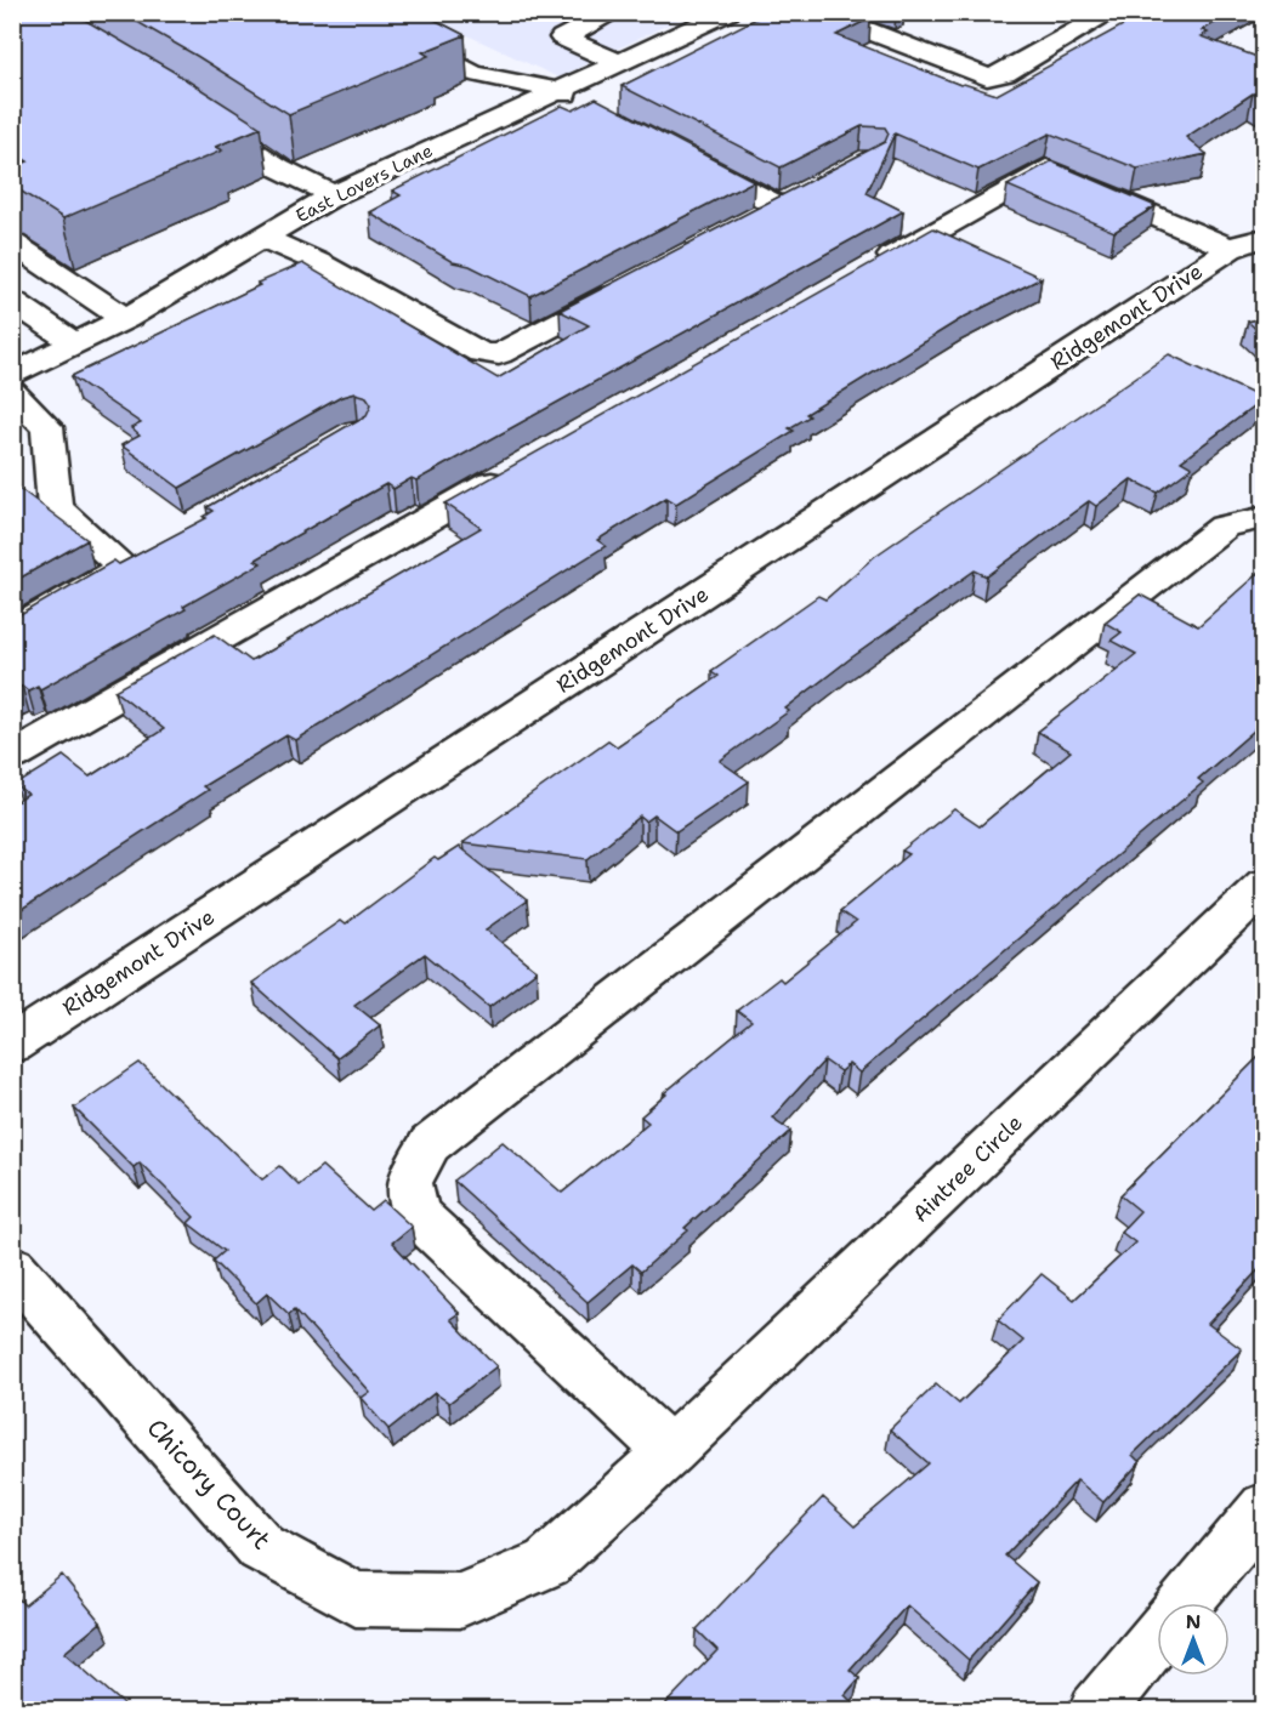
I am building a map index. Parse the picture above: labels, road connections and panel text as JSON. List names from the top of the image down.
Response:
{
  "streets": {
    "street": [
      "East Lovers Lane",
      "Ridgemont Drive",
      "Aintree Circle",
      "Chicory Court"
    ]
  },
  "crossings": [
    ["Aintree Circle", "Chicory Court"]
  ],
  "north": "top"
}
